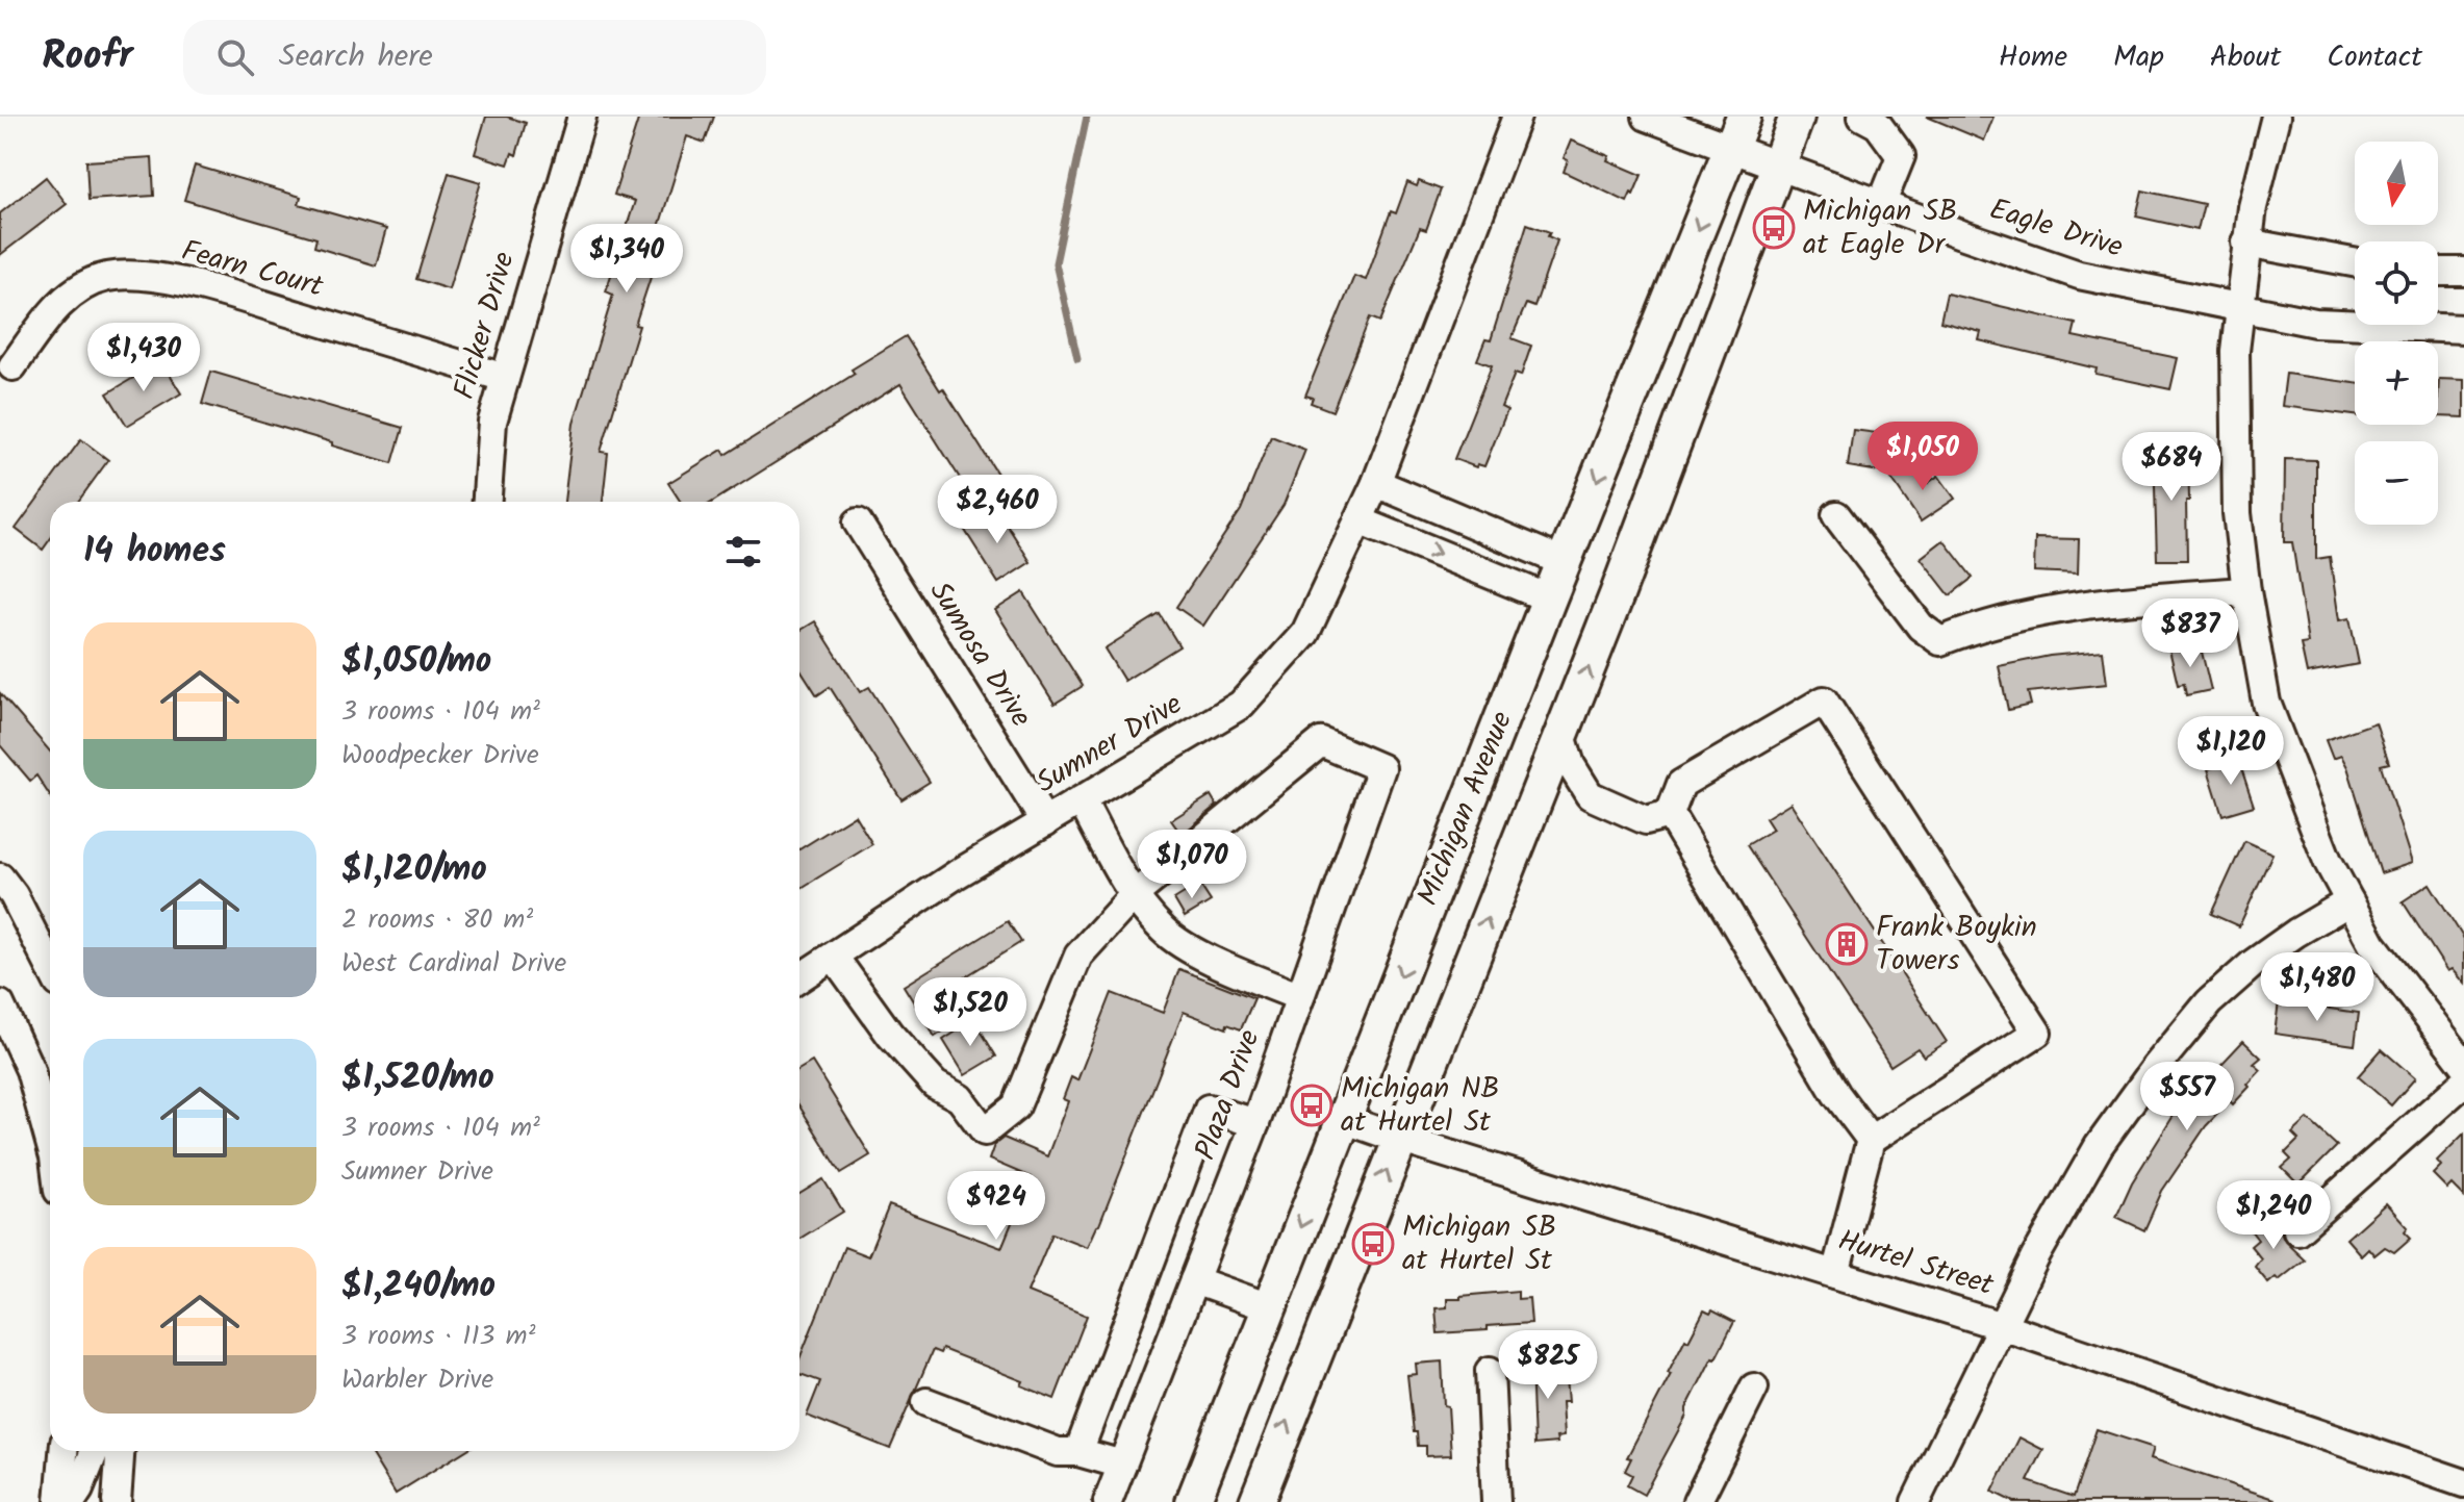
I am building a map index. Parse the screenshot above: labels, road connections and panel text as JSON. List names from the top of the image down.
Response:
{
  "streets": {
    "main road": ["Michigan Avenue"],
    "street": [
      "Eagle Drive",
      "Fearn Court",
      "Flicker Drive",
      "Sumosa Drive",
      "Sumner Drive",
      "Plaza Drive",
      "Hurtel Street"
    ]
  },
  "crossings": [
    ["Eagle Drive", "Michigan Avenue"],
    ["Fearn Court", "Flicker Drive"],
    ["Sumosa Drive", "Sumner Drive"],
    ["Michigan Avenue", "Hurtel Street"]
  ],
  "places": {
    "bus stop": ["Michigan SB at Eagle Dr", "Michigan NB at Hurtel St", "Michigan SB at Hurtel St"],
    "building": ["Frank Boykin Towers"]
  },
  "north": "bottom",
  "page": {
    "header": "Roofr",
    "search": "Search here",
    "nav": [
      "Home",
      "Map",
      "About",
      "Contact"
    ],
    "map_buttons": ["+", "−"],
    "price": [
      "$1,340",
      "$1,430",
      "$1,050",
      "$684",
      "$2,460",
      "$837",
      "$1,120",
      "$1,070",
      "$1,480",
      "$1,520",
      "$557",
      "$924",
      "$1,240",
      "$825"
    ],
    "heading": "14 homes",
    "list": [
      {
        "name": "$1,050/mo",
        "note": "3 rooms · 104 m² · Woodpecker Drive"
      },
      {
        "name": "$1,120/mo",
        "note": "2 rooms · 80 m² · West Cardinal Drive"
      },
      {
        "name": "$1,520/mo",
        "note": "3 rooms · 104 m² · Sumner Drive"
      },
      {
        "name": "$1,240/mo",
        "note": "3 rooms · 113 m² · Warbler Drive"
      }
    ]
  }
}
